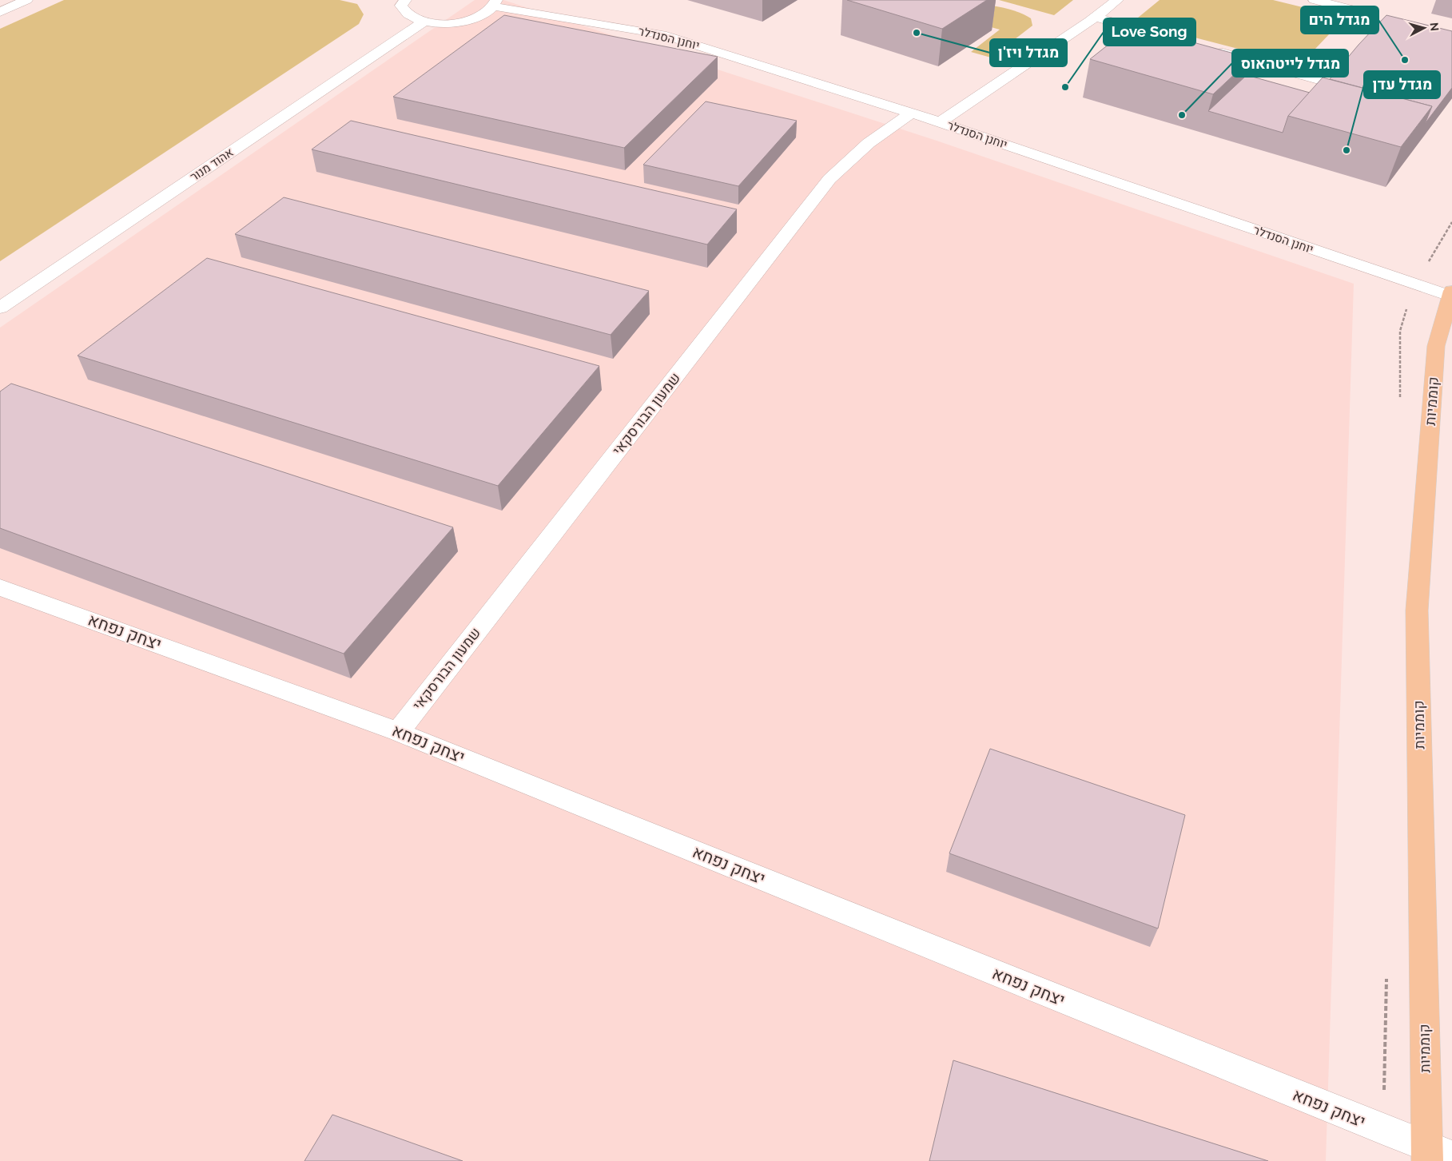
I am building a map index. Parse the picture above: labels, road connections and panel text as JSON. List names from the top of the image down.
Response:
{
  "streets": {
    "main road": ["קוממיות"],
    "street": [
      "יוחנן הסנדלר",
      "אהוד מנור",
      "שמעון הבורסקאי",
      "יצחק נפחא"
    ]
  },
  "crossings": [
    ["יוחנן הסנדלר", "קוממיות"],
    ["יוחנן הסנדלר", "שמעון הבורסקאי"],
    ["קוממיות", "יצחק נפחא"],
    ["שמעון הבורסקאי", "יצחק נפחא"]
  ],
  "places": [
    "מגדל ויז'ן",
    "מגדל הים",
    "Love Song",
    "מגדל לייטהאוס",
    "מגדל עדן"
  ],
  "north": "right"
}
